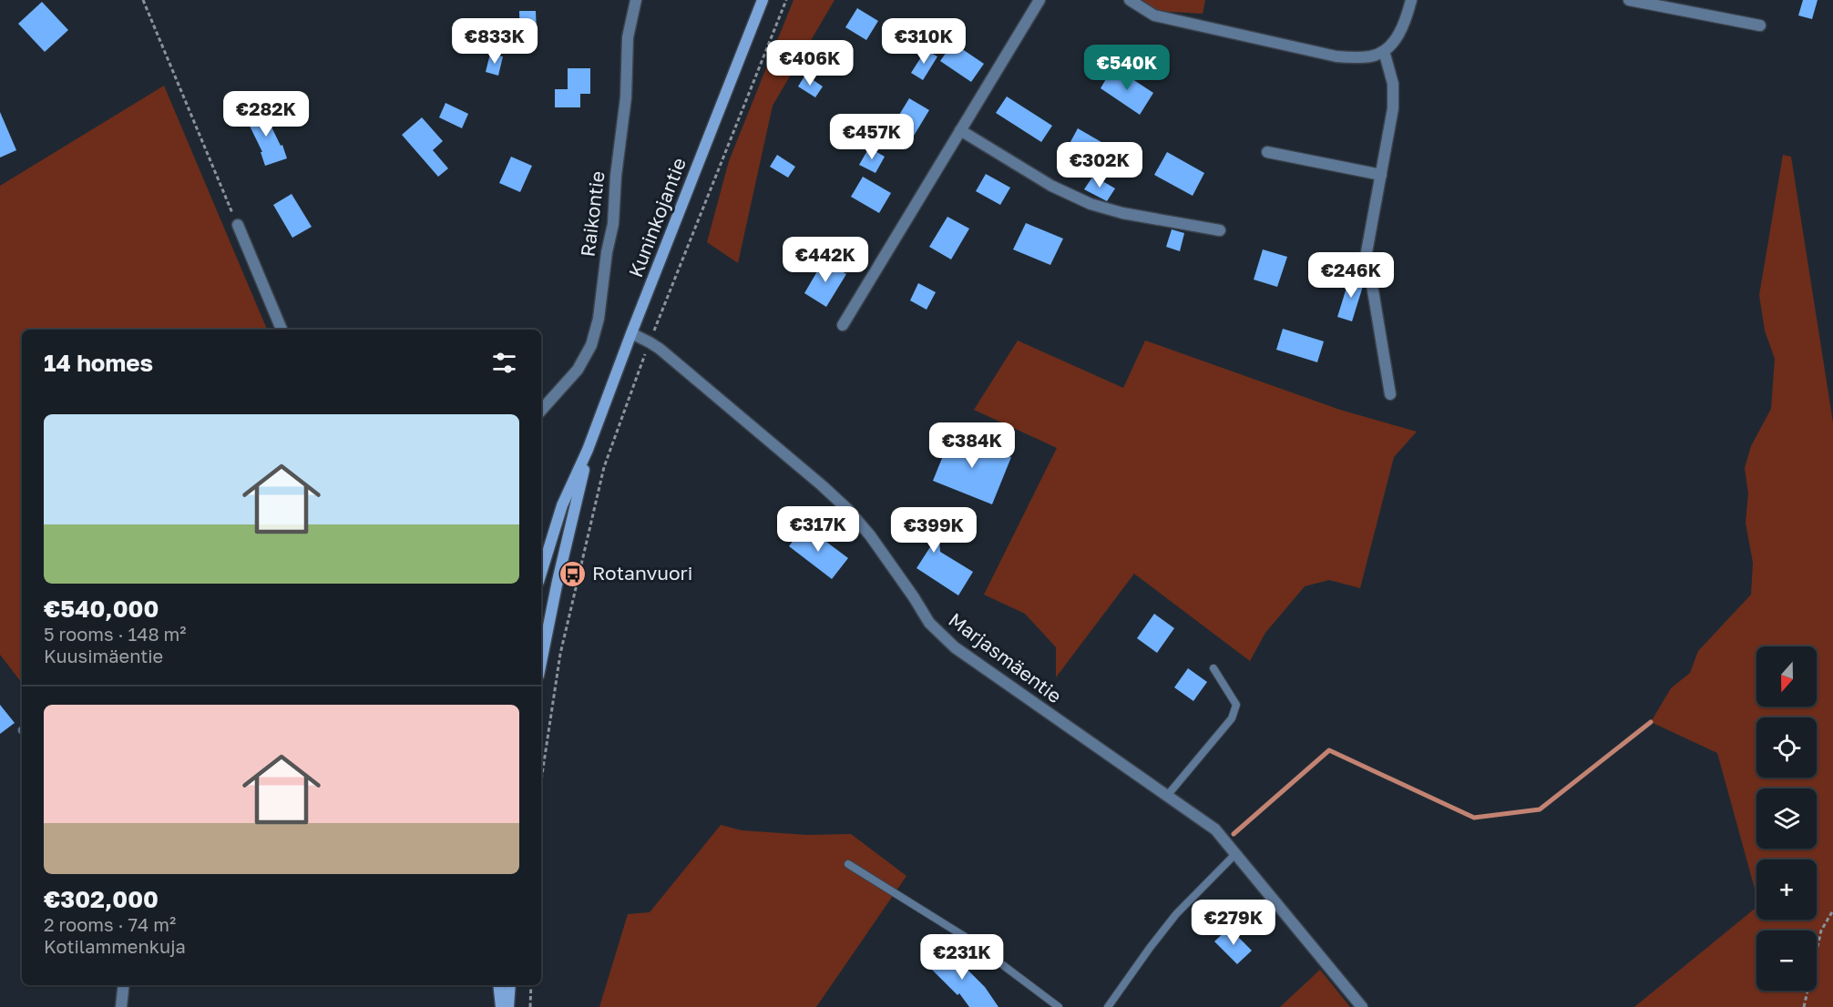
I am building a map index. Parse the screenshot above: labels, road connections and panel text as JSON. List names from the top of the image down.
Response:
{
  "streets": {
    "main road": ["Kuninkojantie"],
    "street": ["Raikontie", "Marjasmäentie"]
  },
  "crossings": [
    ["Kuninkojantie", "Marjasmäentie"]
  ],
  "places": {
    "bus stop": ["Rotanvuori"]
  },
  "north": "bottom",
  "page": {
    "price": [
      "€833K",
      "€310K",
      "€406K",
      "€540K",
      "€282K",
      "€457K",
      "€302K",
      "€442K",
      "€246K",
      "€384K",
      "€317K",
      "€399K",
      "€279K",
      "€231K"
    ],
    "heading": "14 homes",
    "list": [
      {
        "name": "€540,000",
        "note": "5 rooms · 148 m² · Kuusimäentie"
      },
      {
        "name": "€302,000",
        "note": "2 rooms · 74 m² · Kotilammenkuja"
      }
    ],
    "map_buttons": ["+", "−"]
  }
}
